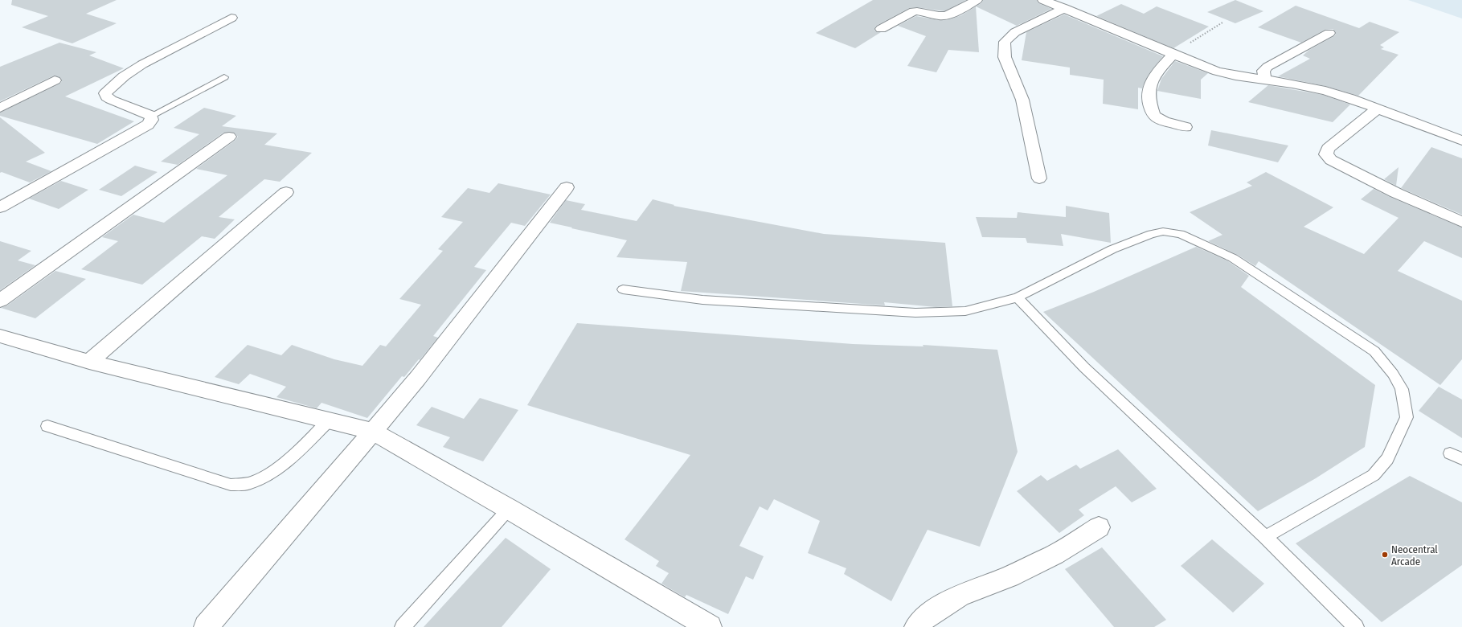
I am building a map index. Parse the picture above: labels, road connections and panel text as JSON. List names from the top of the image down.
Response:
{
  "places": ["Neocentral Arcade"]
}
